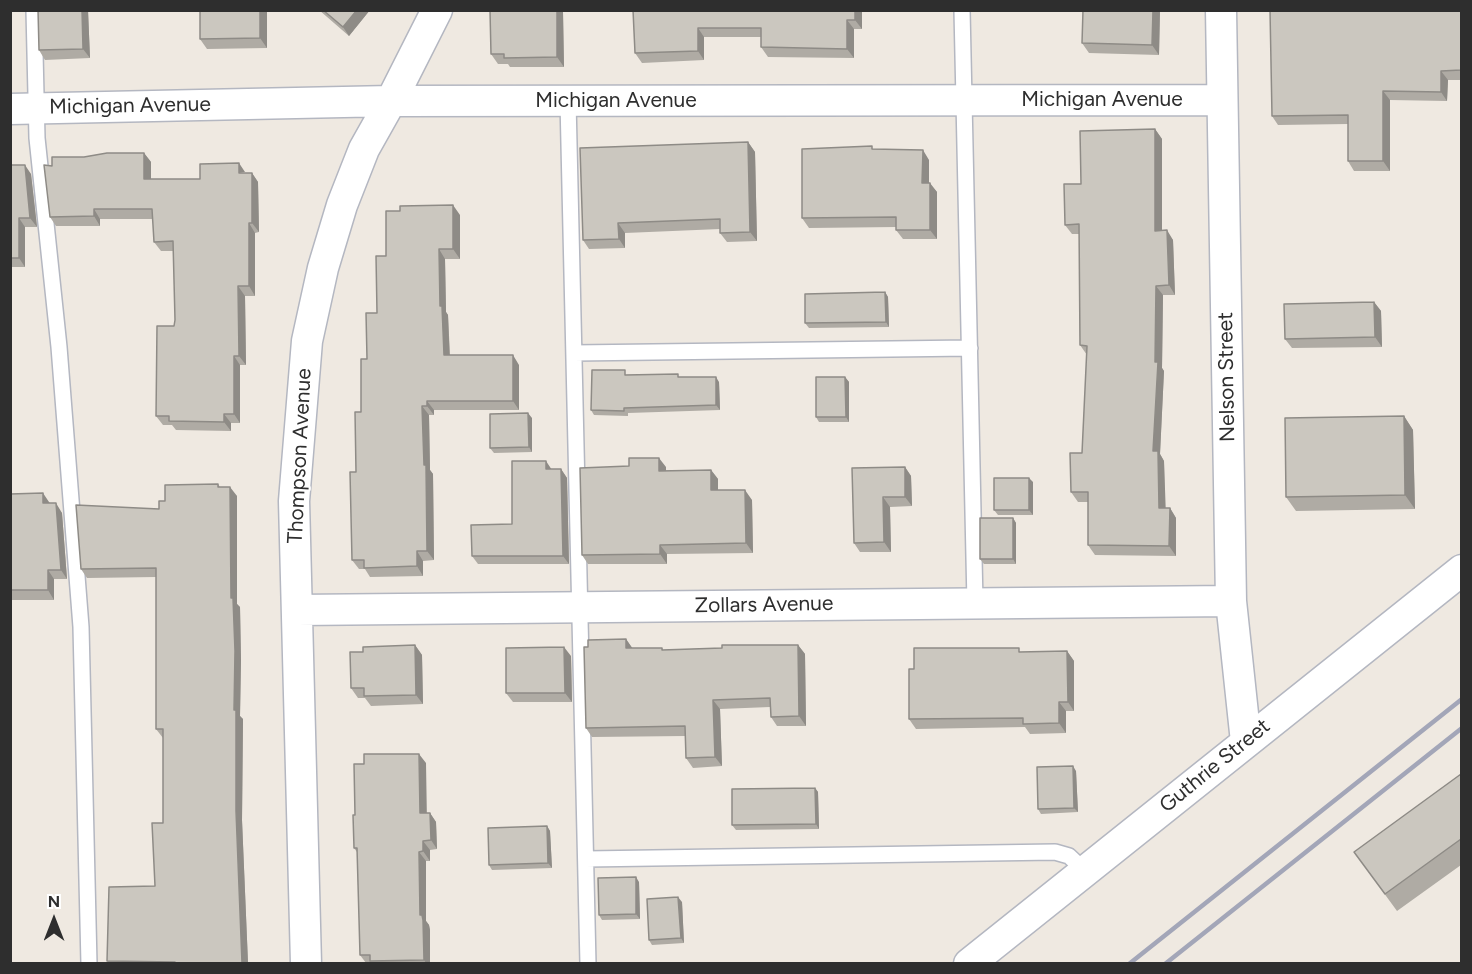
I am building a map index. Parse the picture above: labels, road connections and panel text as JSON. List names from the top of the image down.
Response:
{
  "streets": {
    "street": [
      "Michigan Avenue",
      "Nelson Street",
      "Thompson Avenue",
      "Zollars Avenue",
      "Guthrie Street"
    ]
  },
  "crossings": [
    ["Michigan Avenue", "Nelson Street"],
    ["Michigan Avenue", "Thompson Avenue"],
    ["Nelson Street", "Zollars Avenue"],
    ["Nelson Street", "Guthrie Street"],
    ["Thompson Avenue", "Zollars Avenue"]
  ],
  "north": "top"
}
